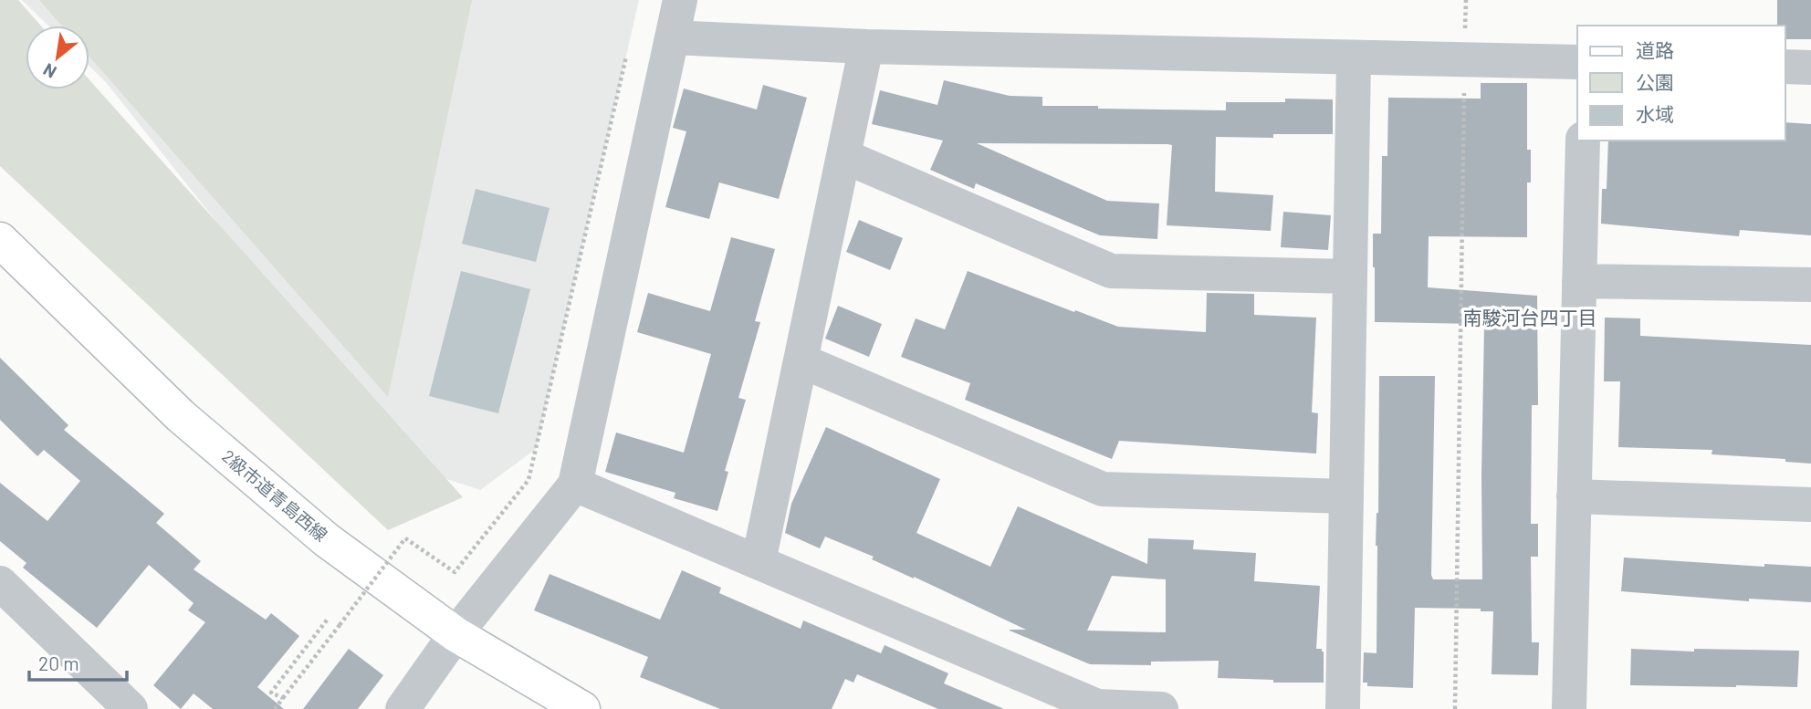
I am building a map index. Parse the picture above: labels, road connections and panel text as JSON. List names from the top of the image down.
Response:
{
  "streets": {
    "street": ["2級市道青島西線"]
  },
  "districts": ["南駿河台四丁目"],
  "legend": ["道路", "公園", "水域"],
  "scale_bar": "20 m",
  "north": "bottom left"
}
